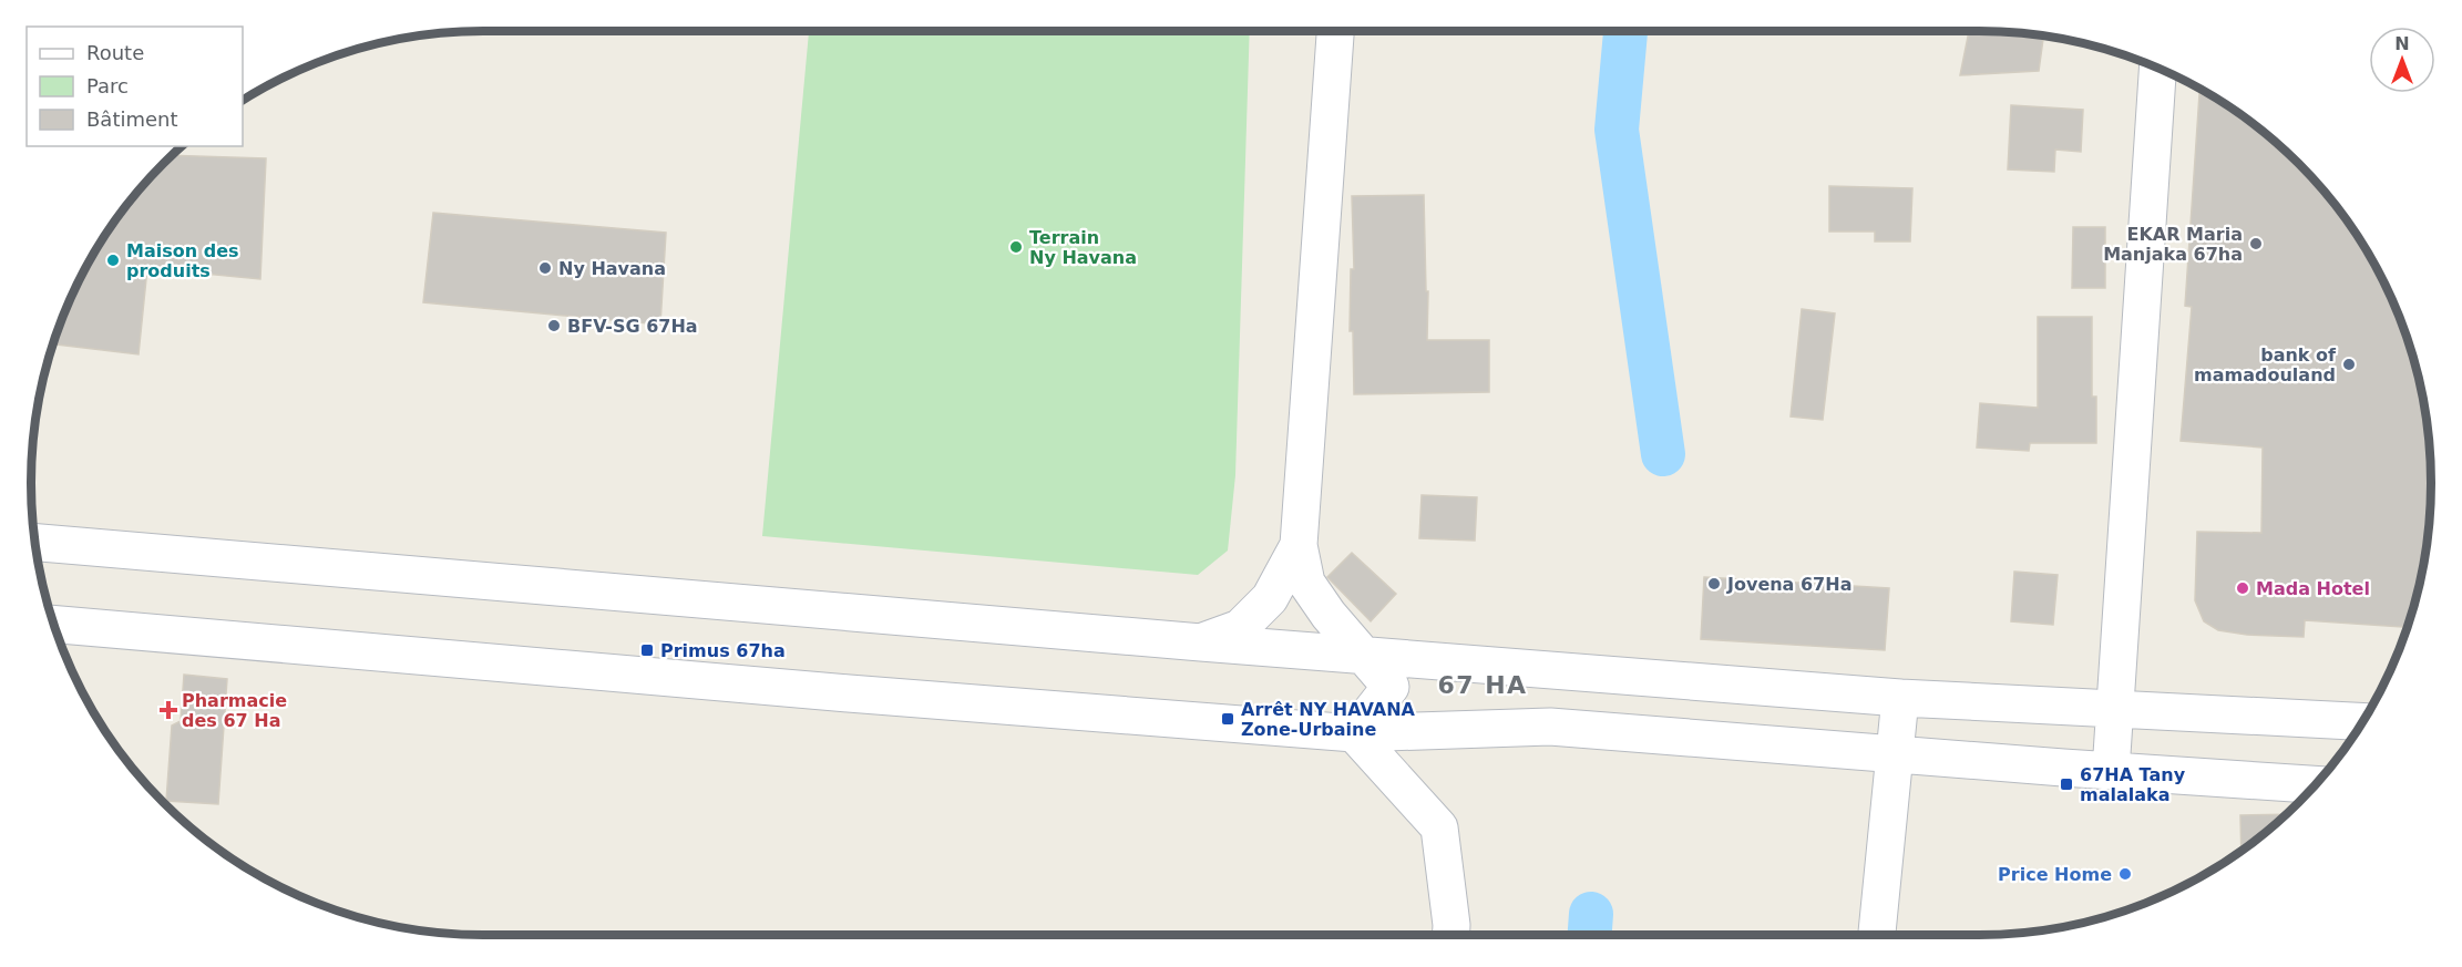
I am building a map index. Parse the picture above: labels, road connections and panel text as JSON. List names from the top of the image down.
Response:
{
  "districts": ["67 HA"],
  "places": {
    "other": [
      "EKAR Maria Manjaka 67ha",
      "Terrain Ny Havana",
      "Maison des produits",
      "Ny Havana",
      "BFV-SG 67Ha",
      "bank of mamadouland",
      "Jovena 67Ha",
      "Mada Hotel",
      "Price Home"
    ],
    "transit": ["Primus 67ha", "Arrêt NY HAVANA Zone-Urbaine", "67HA Tany malalaka"],
    "health": ["Pharmacie des 67 Ha"]
  },
  "legend": ["Route", "Parc", "Bâtiment"],
  "north": "top"
}
